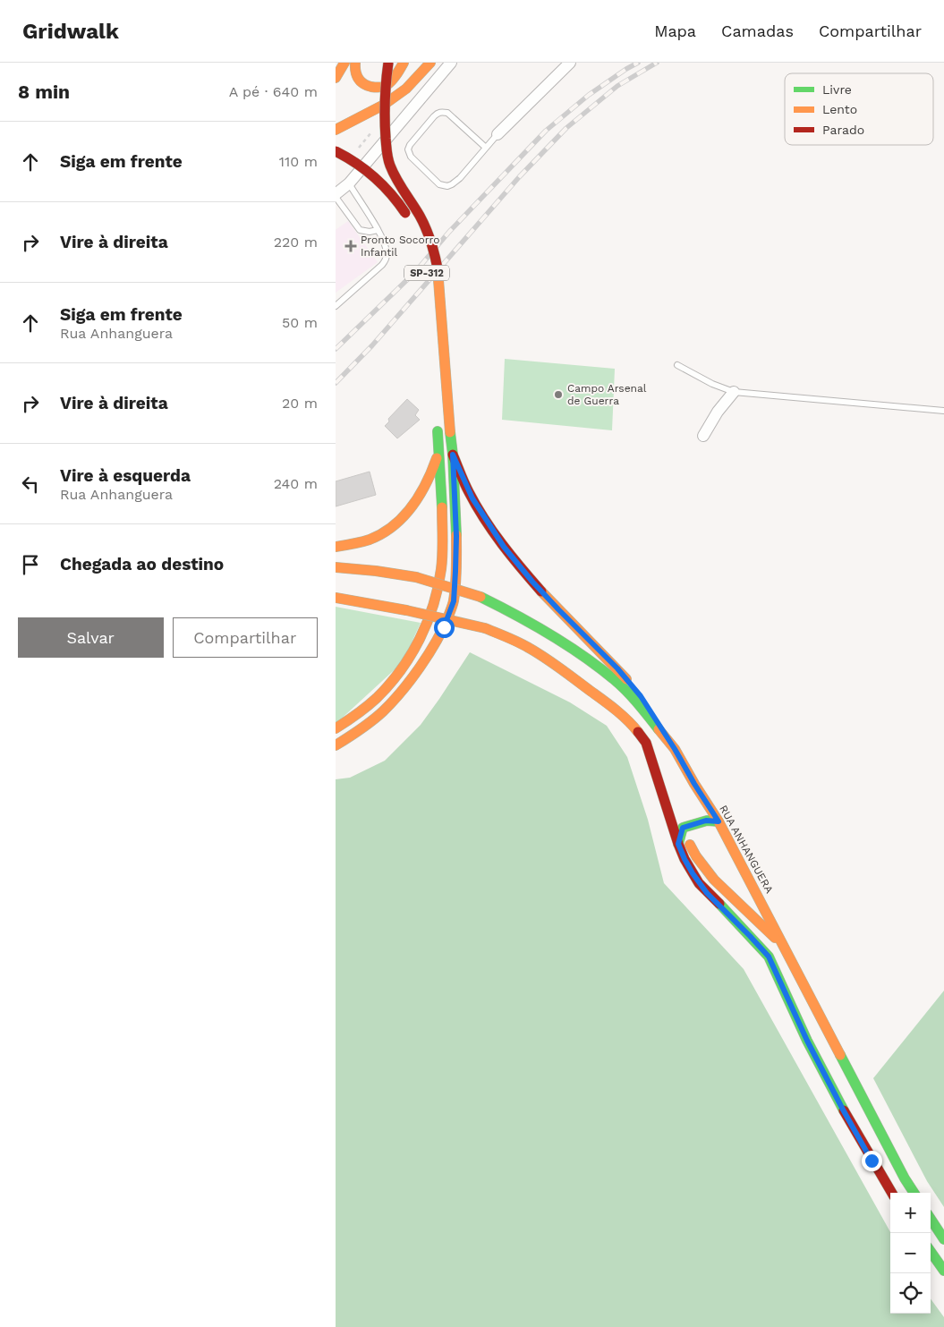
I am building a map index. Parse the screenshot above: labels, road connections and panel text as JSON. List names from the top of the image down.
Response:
{
  "streets": {
    "main road": ["SP-312", "RUA ANHANGUERA"]
  },
  "crossings": [
    ["SP-312", "RUA ANHANGUERA"]
  ],
  "places": {
    "health": ["Pronto Socorro Infantil"],
    "other": ["Campo Arsenal de Guerra"]
  },
  "legend": ["Livre", "Lento", "Parado"],
  "page": {
    "header": "Gridwalk",
    "nav": ["Mapa", "Camadas", "Compartilhar"],
    "heading": ["8 min", "A pé · 640 m"],
    "list": [
      ["Siga em frente", "110 m"],
      ["Vire à direita", "220 m"],
      ["Siga em frente", "Rua Anhanguera", "50 m"],
      ["Vire à direita", "20 m"],
      ["Vire à esquerda", "Rua Anhanguera", "240 m"],
      "Chegada ao destino"
    ],
    "buttons": ["Salvar", "Compartilhar"],
    "map_buttons": ["+", "−"]
  }
}
